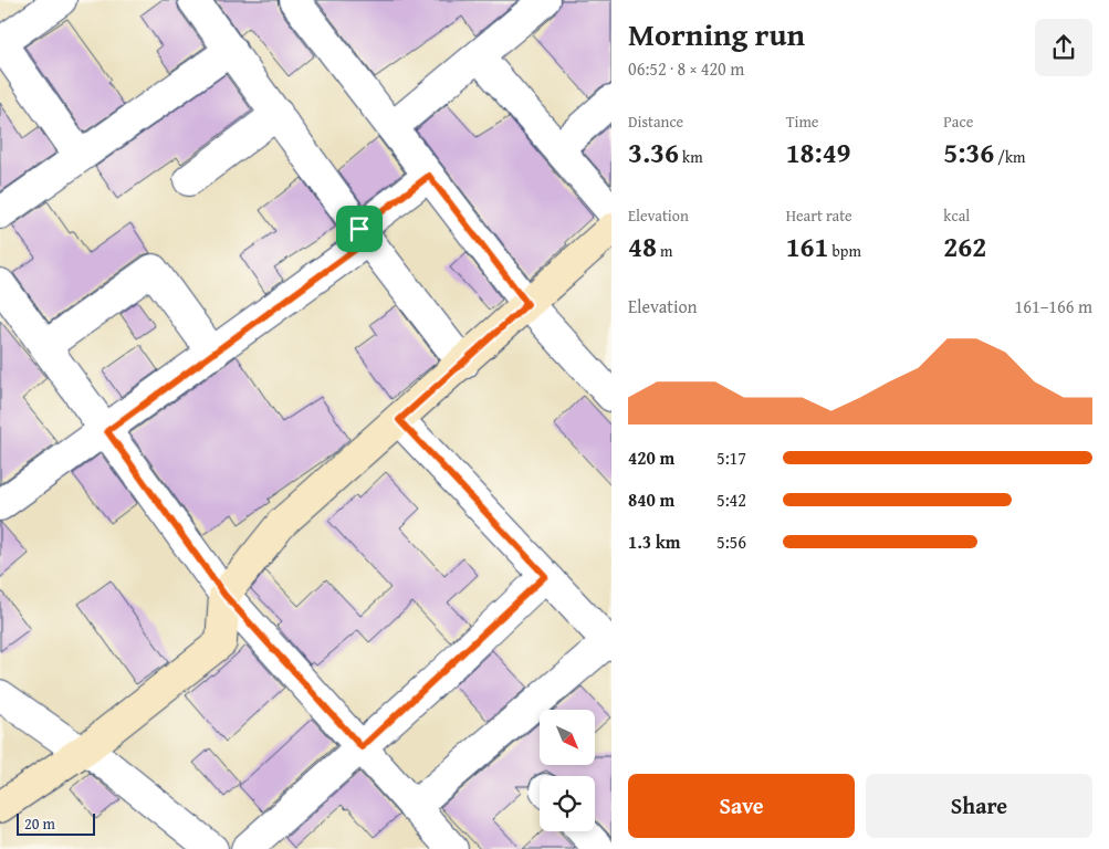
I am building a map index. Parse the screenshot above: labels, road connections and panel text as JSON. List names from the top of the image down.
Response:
{
  "scale_bar": "20 m",
  "north": "bottom right",
  "page": {
    "heading": ["Morning run", "06:52 · 8 × 420 m"],
    "stats": [
      ["Distance", "3.36 km"],
      ["Time", "18:49"],
      ["Pace", "5:36 /km"],
      ["Elevation", "48 m"],
      ["Heart rate", "161 bpm"],
      ["kcal", "262"]
    ],
    "chart": ["Elevation", "161–166 m"],
    "list": [
      {
        "name": "420 m",
        "note": "5:17"
      },
      {
        "name": "840 m",
        "note": "5:42"
      },
      {
        "name": "1.3 km",
        "note": "5:56"
      }
    ],
    "buttons": ["Save", "Share"],
    "scale": "20 m"
  }
}
